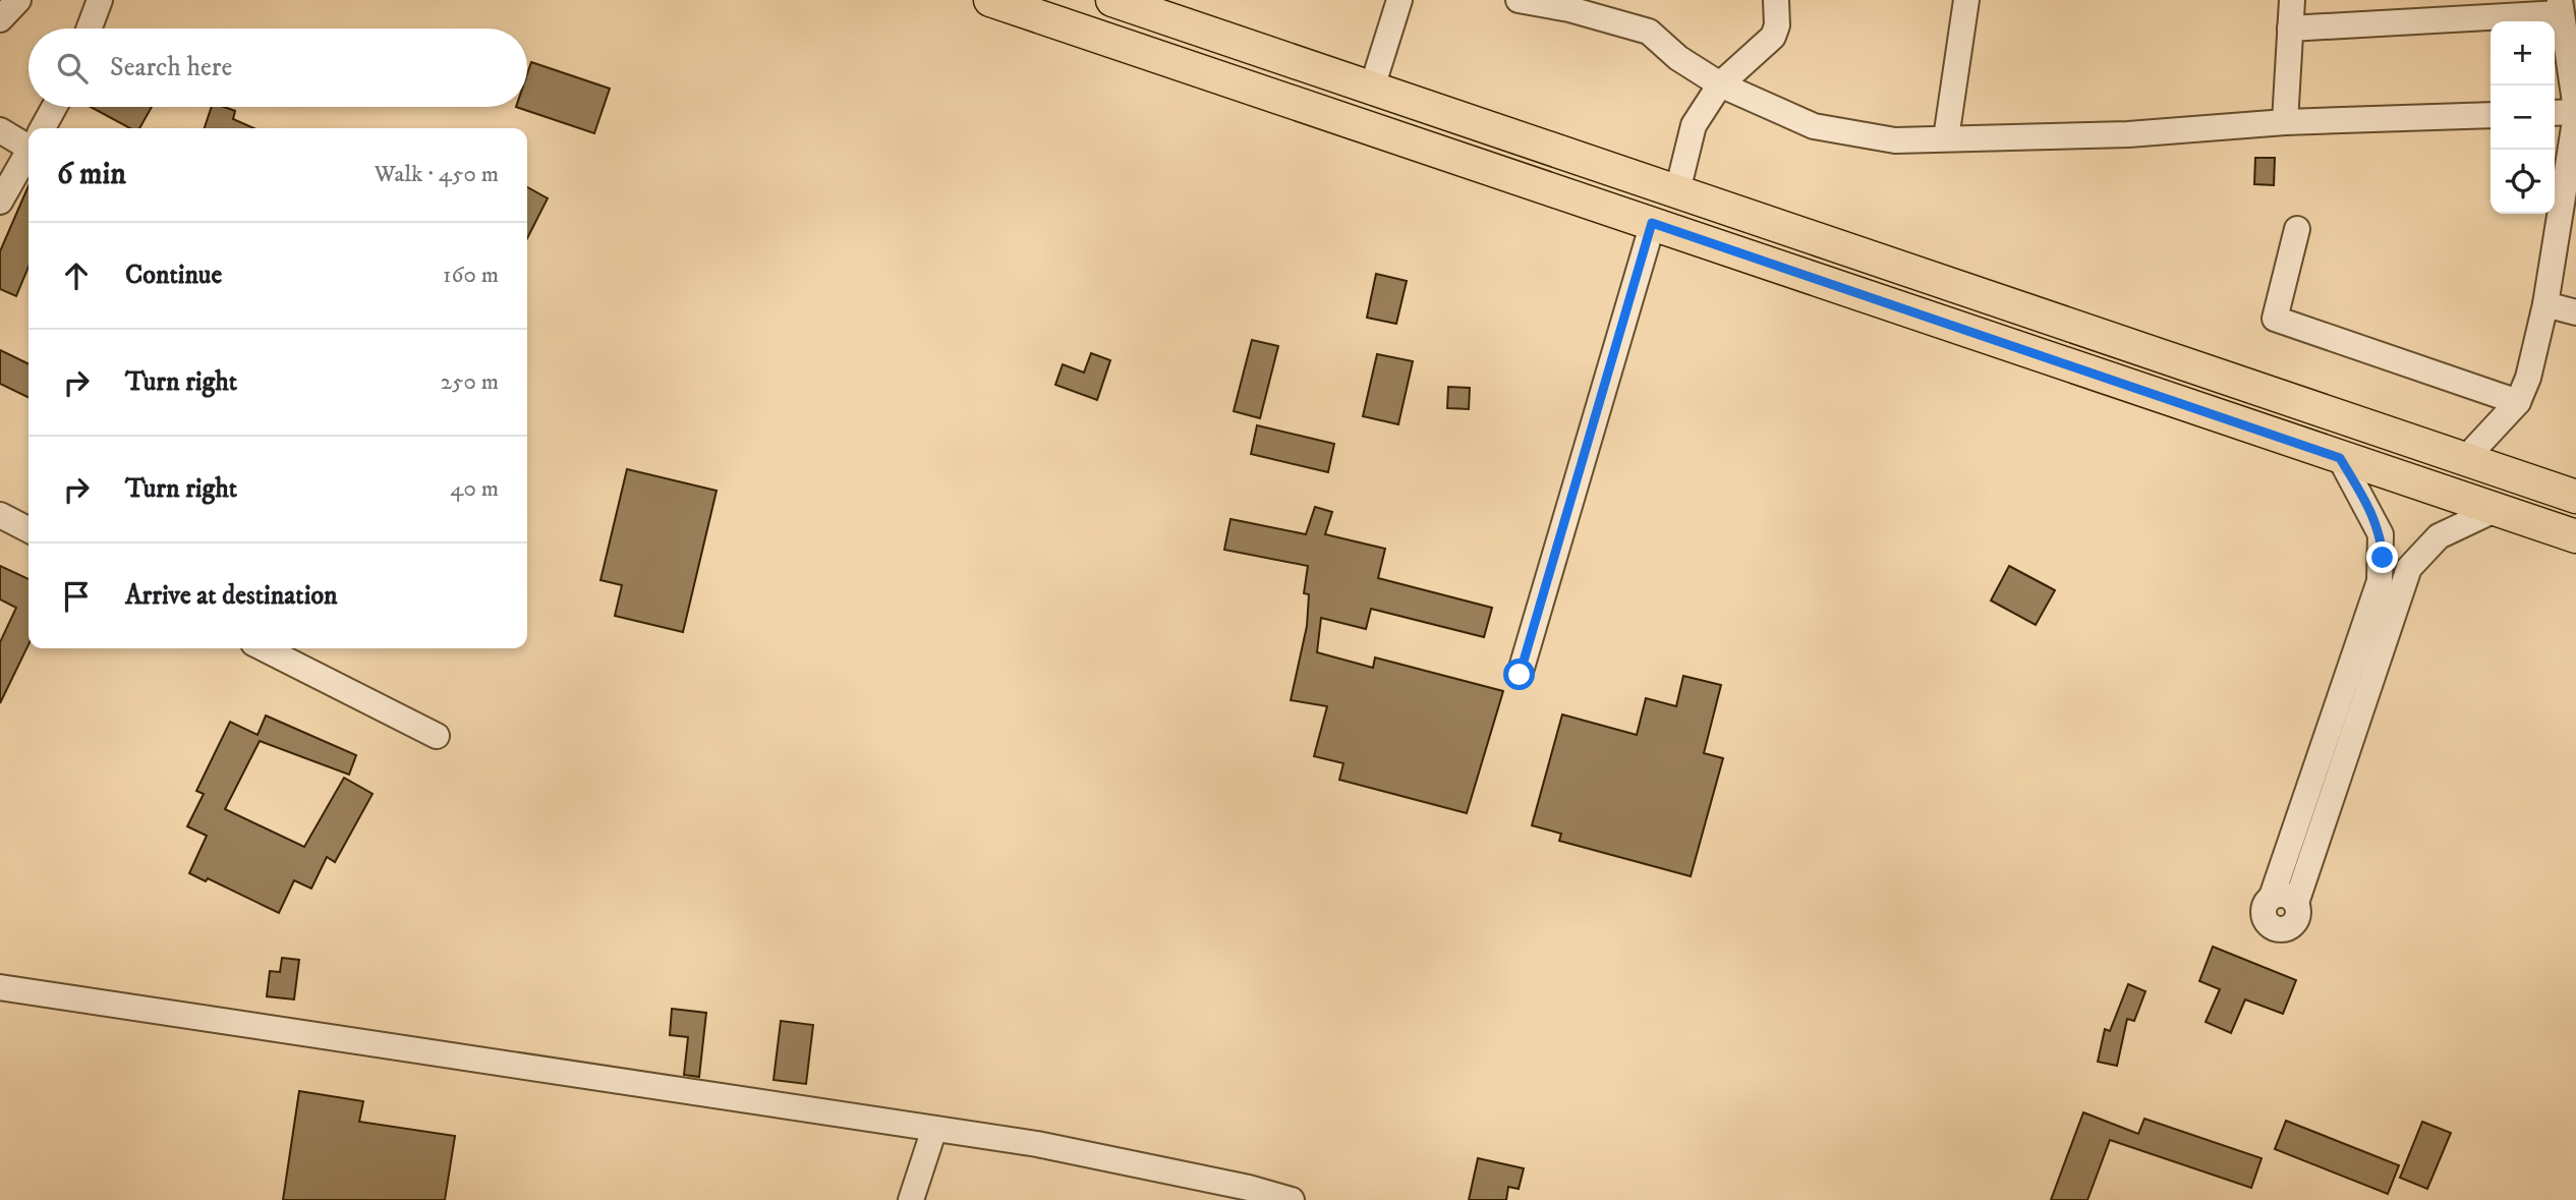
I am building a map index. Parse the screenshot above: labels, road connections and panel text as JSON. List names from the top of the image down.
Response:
{
  "page": {
    "map_buttons": ["+", "−"],
    "search": "Search here",
    "heading": ["6 min", "Walk · 450 m"],
    "list": [
      ["Continue", "160 m"],
      ["Turn right", "250 m"],
      ["Turn right", "40 m"],
      "Arrive at destination"
    ]
  }
}
